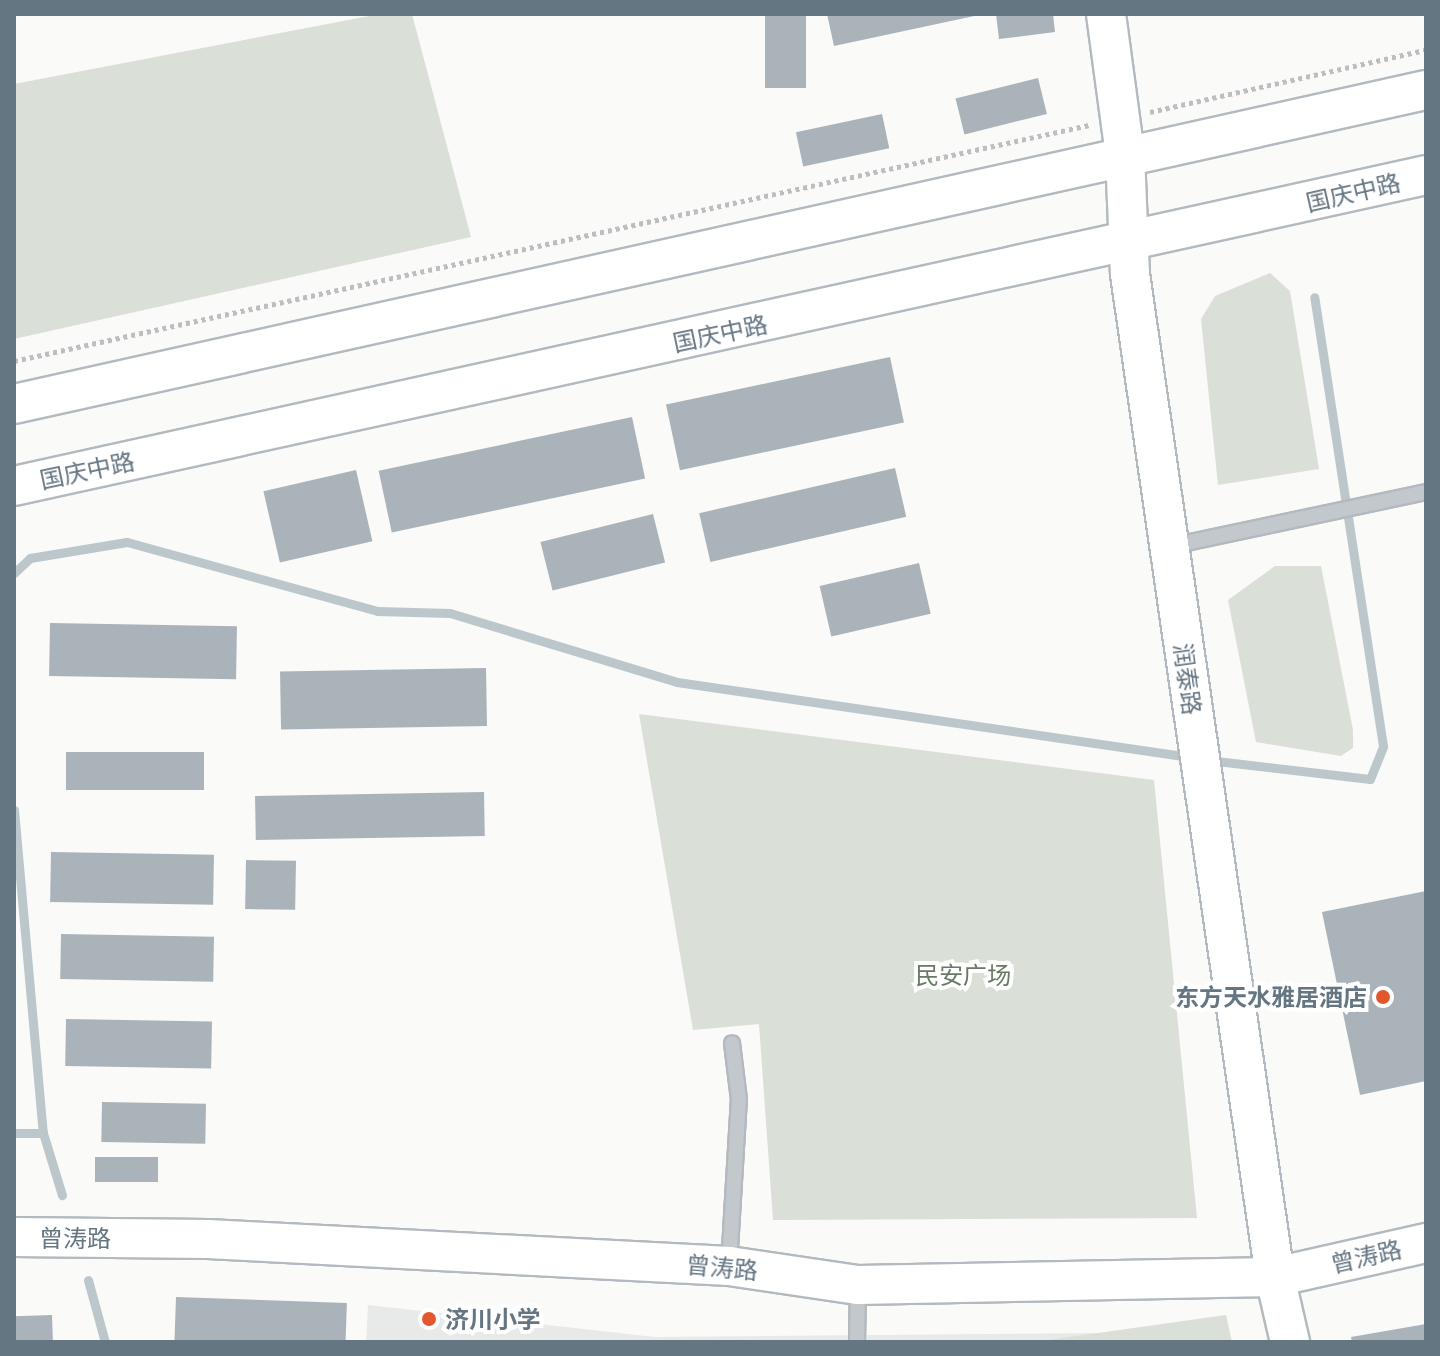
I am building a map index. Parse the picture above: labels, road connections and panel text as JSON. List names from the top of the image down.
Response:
{
  "streets": {
    "main road": ["国庆中路", "润泰路", "曾涛路"]
  },
  "crossings": [
    ["国庆中路", "润泰路"],
    ["润泰路", "曾涛路"]
  ],
  "parks": ["民安广场"],
  "places": ["东方天水雅居酒店", "济川小学"]
}
